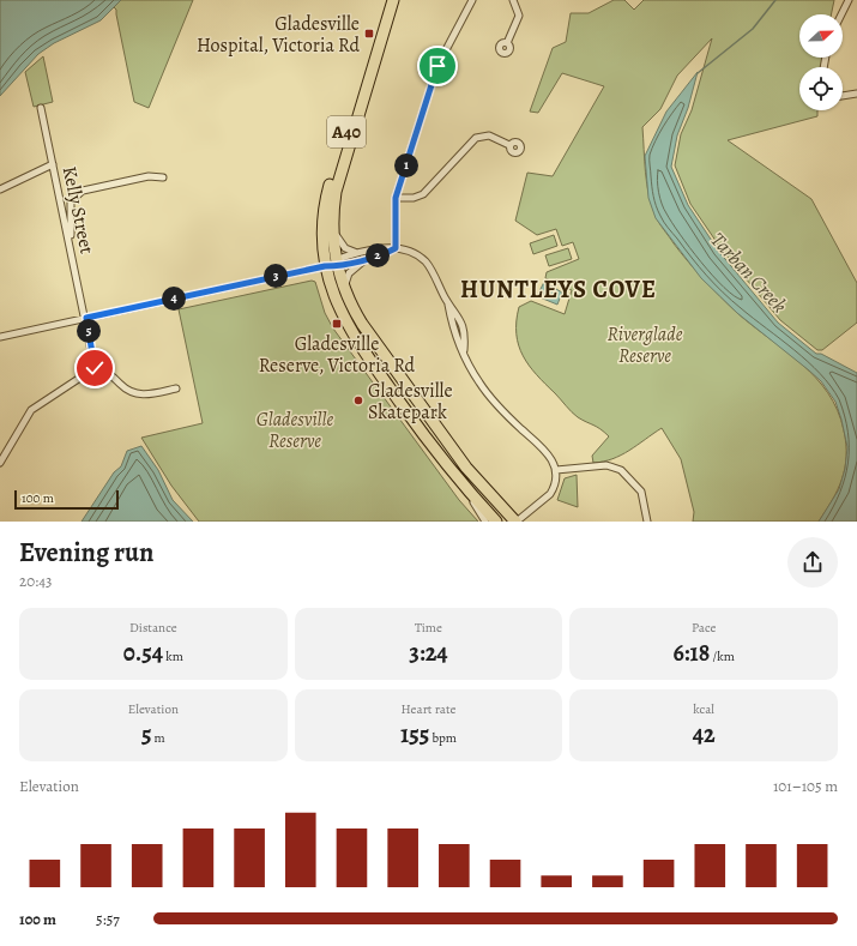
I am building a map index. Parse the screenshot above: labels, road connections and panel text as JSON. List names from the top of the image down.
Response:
{
  "streets": {
    "highway": ["A40"],
    "street": ["Kelly Street"]
  },
  "districts": ["HUNTLEYS COVE"],
  "water": ["Tarban Creek"],
  "parks": ["Riverglade Reserve", "Gladesville Reserve"],
  "places": {
    "transit": ["Gladesville Hospital, Victoria Rd", "Gladesville Reserve, Victoria Rd"],
    "other": ["Gladesville Skatepark"]
  },
  "scale_bar": "100 m",
  "north": "right",
  "page": {
    "pins": [
      "1",
      "2",
      "3",
      "4",
      "5"
    ],
    "scale": "100 m",
    "heading": ["Evening run", "20:43"],
    "stats": [
      ["Distance", "0.54 km"],
      ["Time", "3:24"],
      ["Pace", "6:18 /km"],
      ["Elevation", "5 m"],
      ["Heart rate", "155 bpm"],
      ["kcal", "42"]
    ],
    "chart": ["Elevation", "101–105 m"],
    "list": [
      {
        "name": "100 m",
        "note": "5:57"
      }
    ]
  }
}
